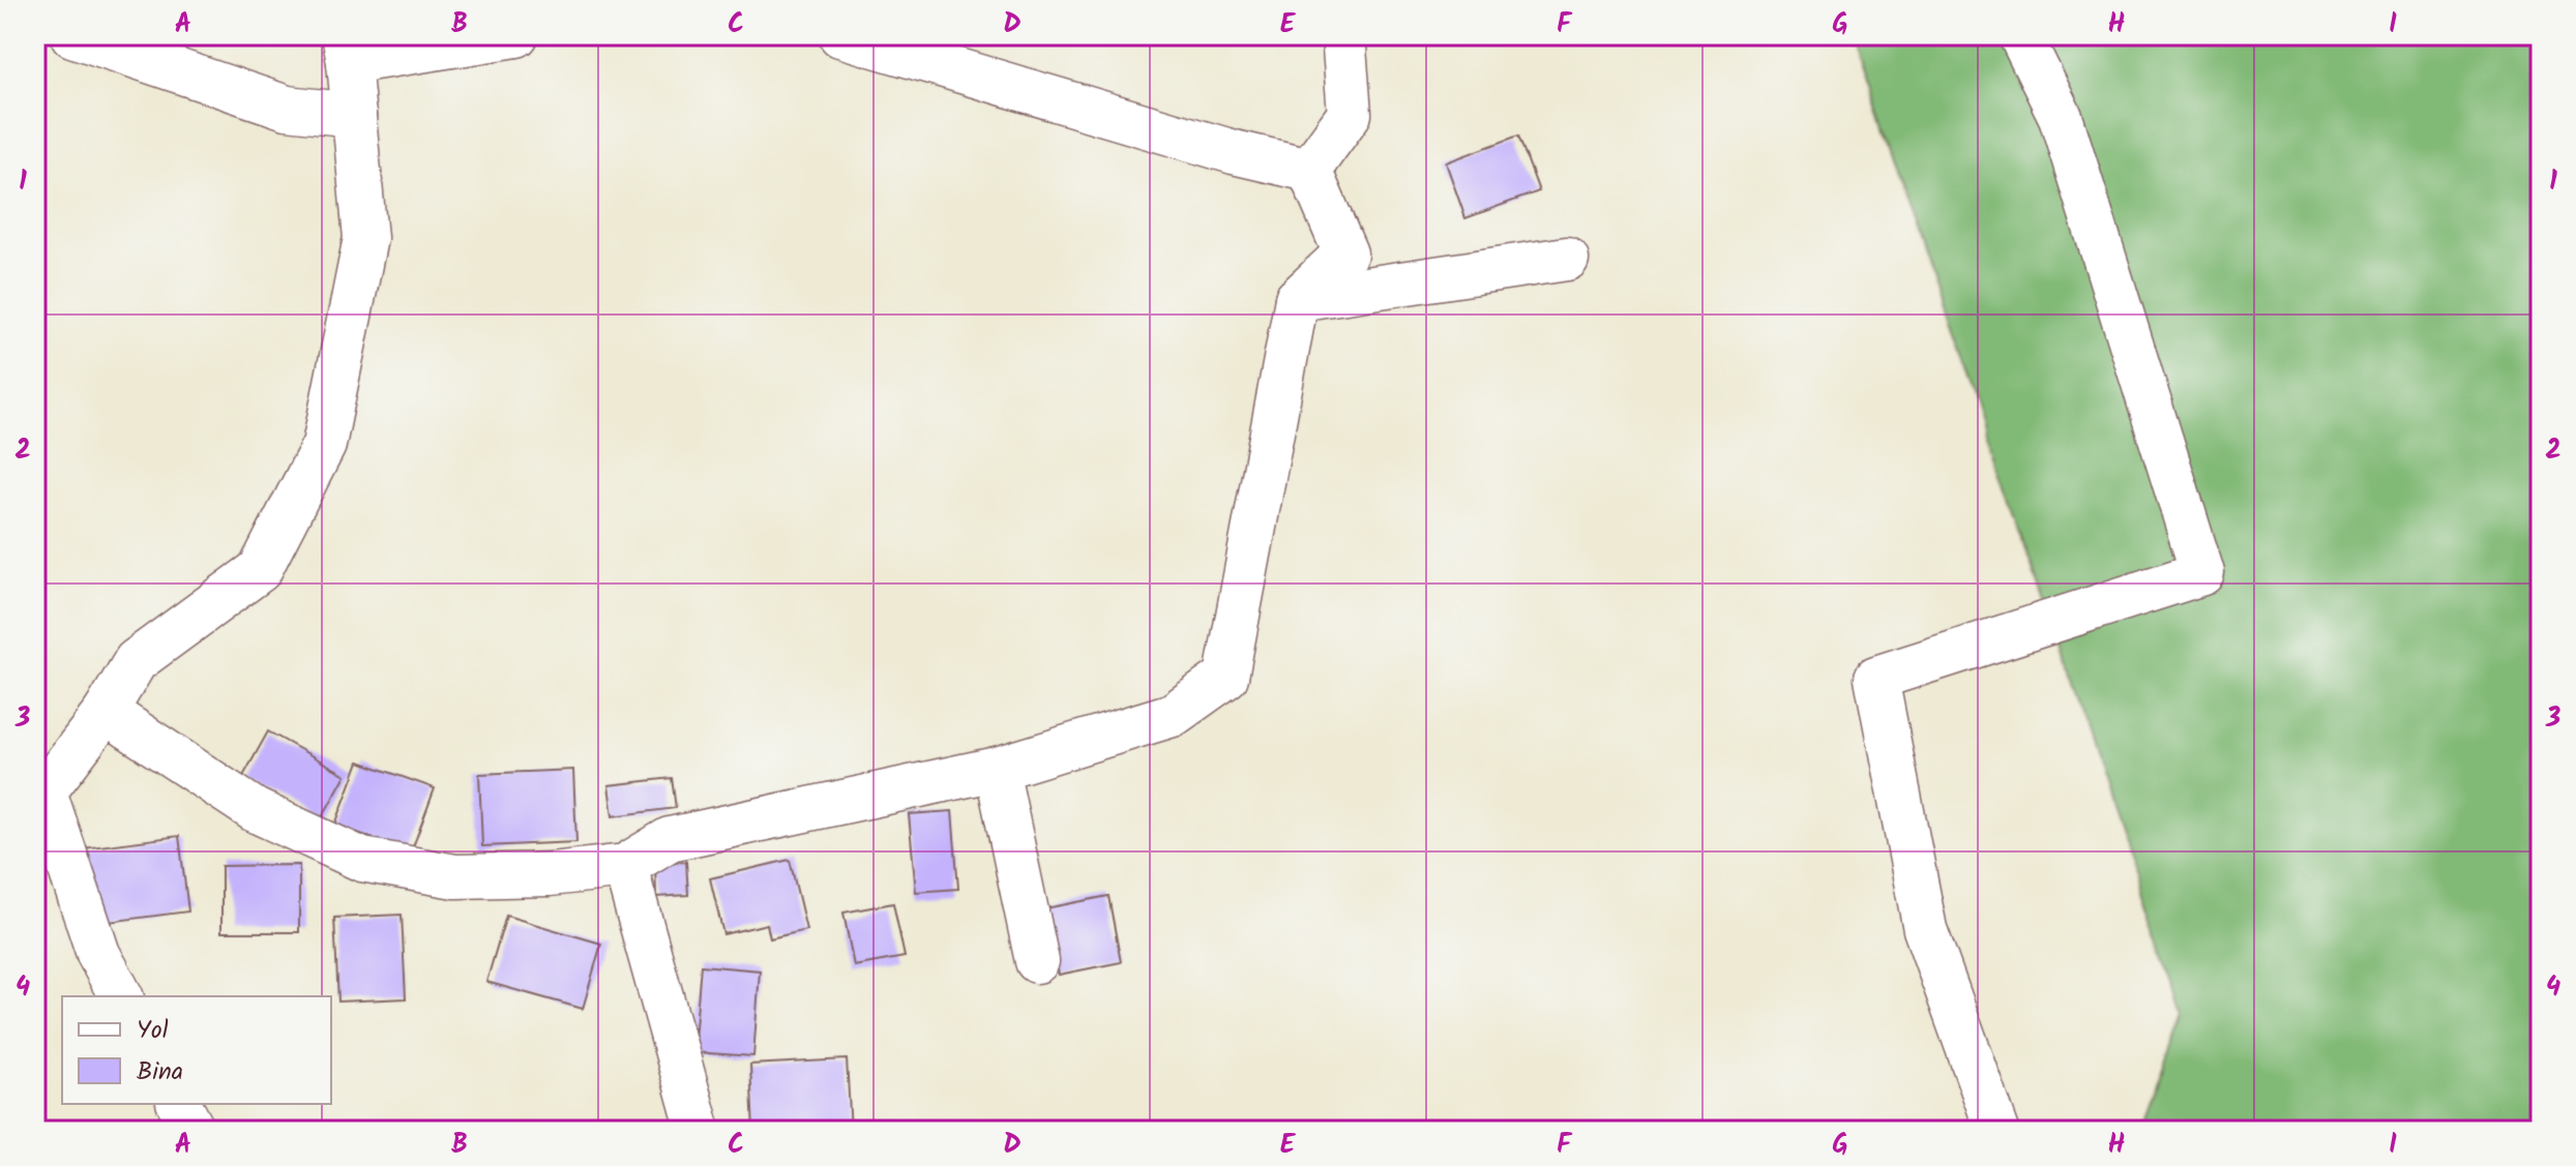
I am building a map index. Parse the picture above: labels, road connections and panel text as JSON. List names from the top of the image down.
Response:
{
  "legend": ["Yol", "Bina"],
  "grid": {
    "columns": [
      "A",
      "B",
      "C",
      "D",
      "E",
      "F",
      "G",
      "H",
      "I"
    ],
    "rows": [
      "1",
      "2",
      "3",
      "4"
    ]
  }
}
